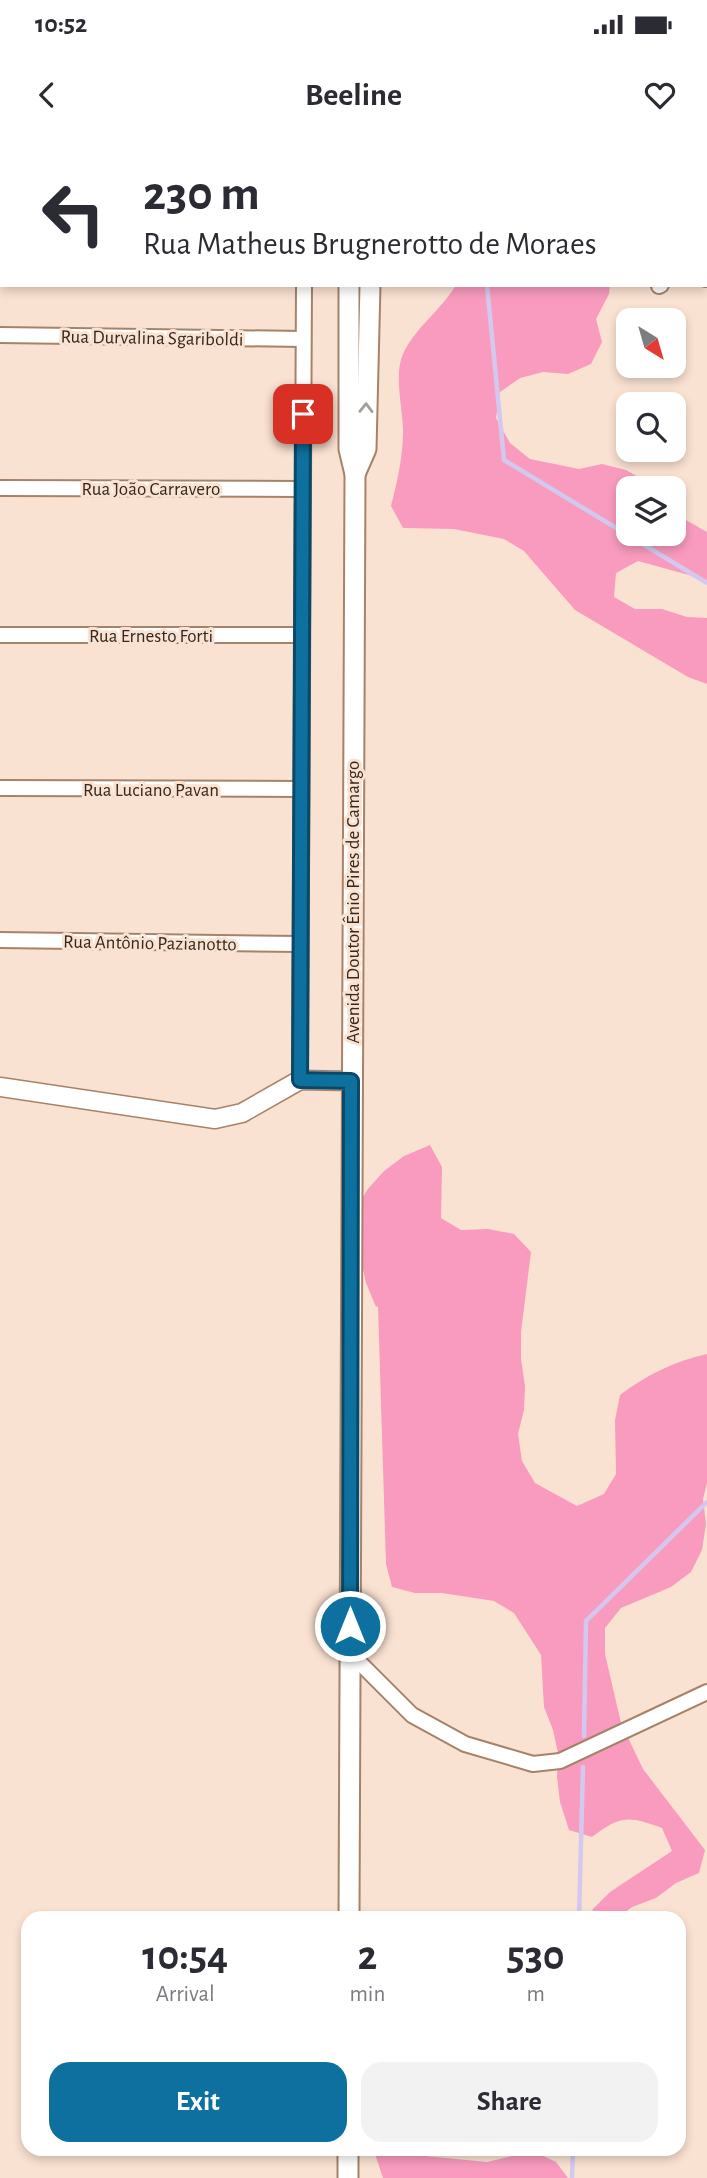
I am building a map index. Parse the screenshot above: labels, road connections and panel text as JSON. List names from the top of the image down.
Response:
{
  "streets": {
    "main road": ["Avenida Doutor Ênio Pires de Camargo"],
    "street": [
      "Rua Durvalina Sgariboldi",
      "Rua João Carravero",
      "Rua Ernesto Forti",
      "Rua Luciano Pavan",
      "Rua Antônio Pazianotto"
    ]
  },
  "north": "bottom right",
  "page": {
    "status": "10:52",
    "header": "Beeline",
    "turn": ["230 m", "Rua Matheus Brugnerotto de Moraes"],
    "eta": [
      "10:54",
      "Arrival",
      "2",
      "min",
      "530",
      "m"
    ],
    "buttons": ["Exit", "Share"]
  }
}
